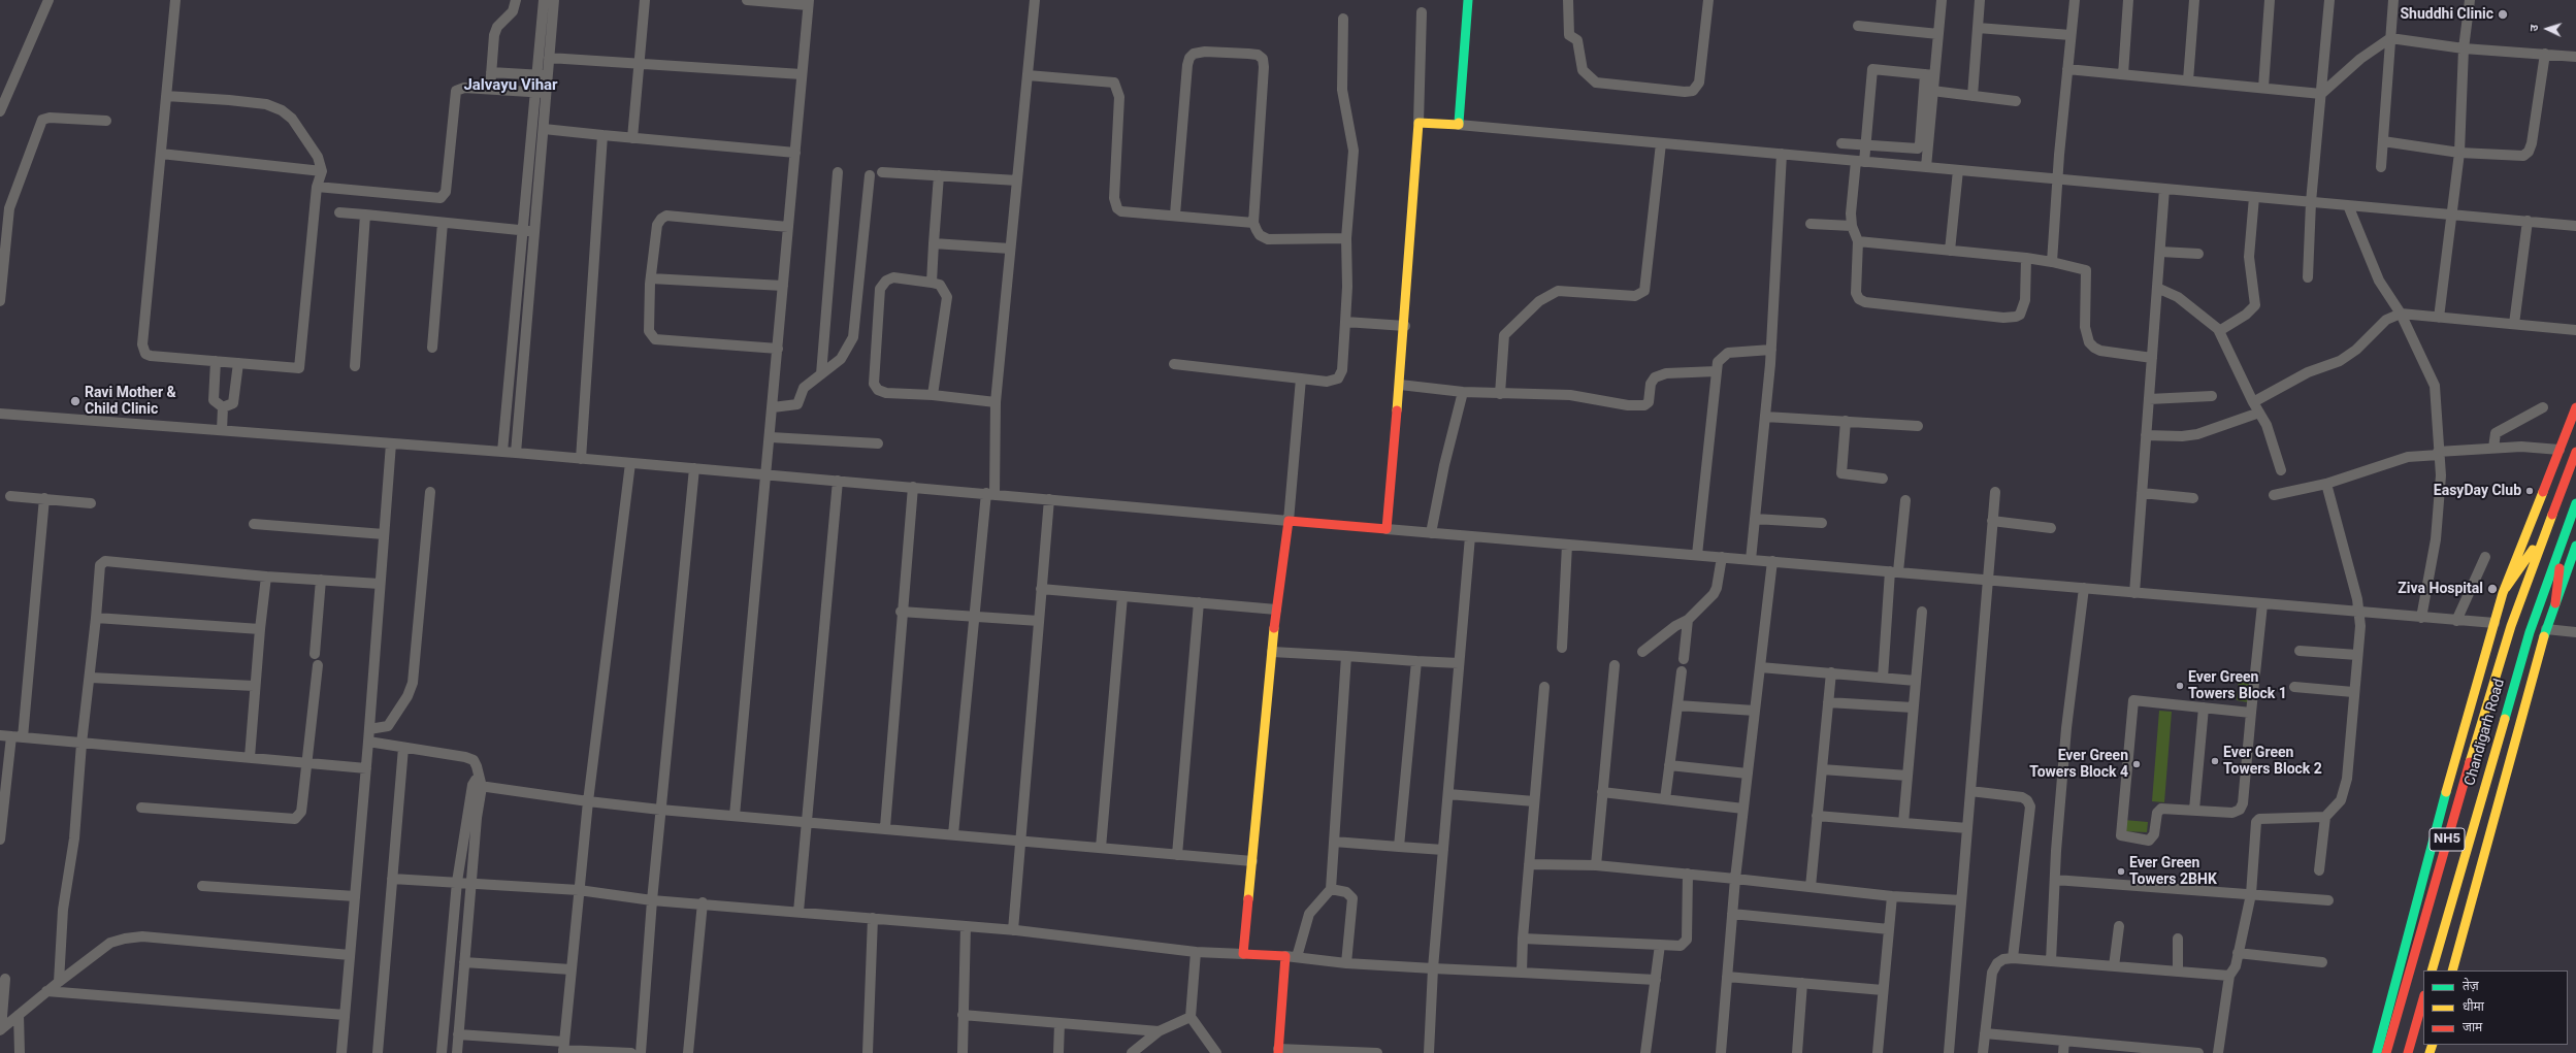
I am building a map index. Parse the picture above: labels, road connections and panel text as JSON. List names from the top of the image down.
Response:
{
  "streets": {
    "main road": ["Chandigarh Road", "NH5"]
  },
  "districts": ["Jalvayu Vihar"],
  "places": [
    "Shuddhi Clinic",
    "Ravi Mother & Child Clinic",
    "EasyDay Club",
    "Ziva Hospital",
    "Ever Green Towers Block 1",
    "Ever Green Towers Block 2",
    "Ever Green Towers Block 4",
    "Ever Green Towers 2BHK"
  ],
  "legend": ["तेज़", "धीमा", "जाम"],
  "north": "left"
}
